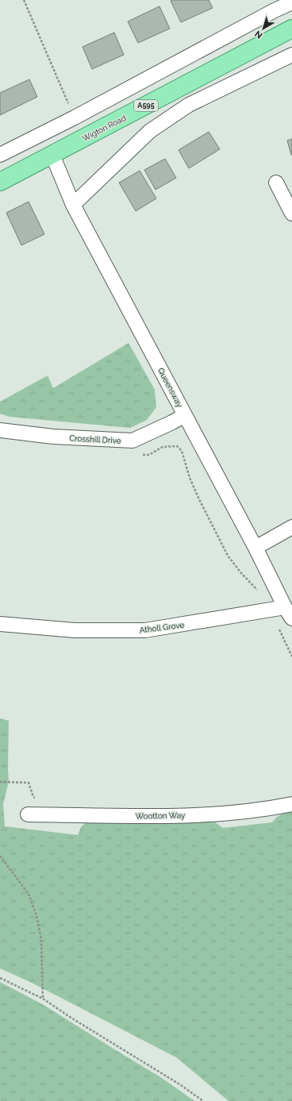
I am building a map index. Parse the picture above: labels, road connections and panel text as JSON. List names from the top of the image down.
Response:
{
  "streets": {
    "main road": ["A595", "Wigton Road"],
    "street": [
      "Queensway",
      "Crosshill Drive",
      "Atholl Grove",
      "Wootton Way"
    ]
  },
  "crossings": [
    ["Wigton Road", "Queensway"],
    ["Queensway", "Crosshill Drive"],
    ["Queensway", "Atholl Grove"]
  ],
  "north": "bottom left"
}
